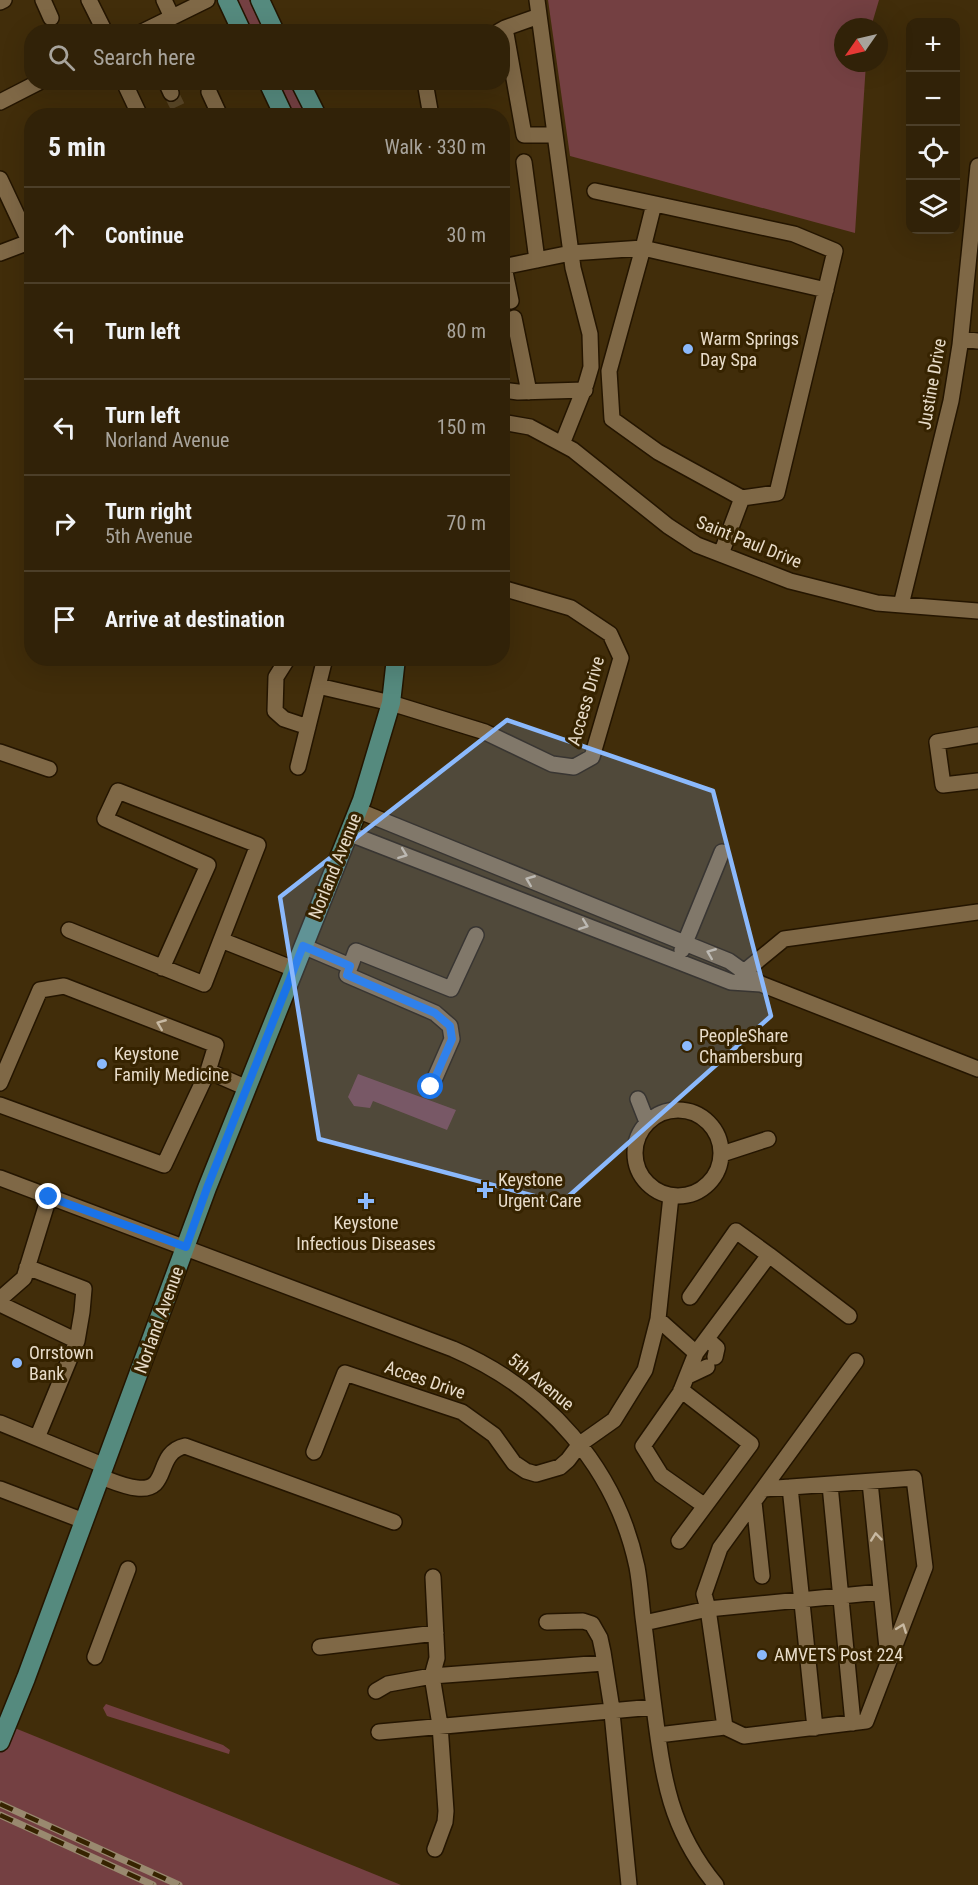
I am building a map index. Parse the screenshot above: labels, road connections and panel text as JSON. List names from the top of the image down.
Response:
{
  "streets": {
    "main road": ["Norland Avenue"],
    "street": [
      "Justine Drive",
      "Saint Paul Drive",
      "Access Drive",
      "Acces Drive",
      "5th Avenue"
    ]
  },
  "crossings": [
    ["Justine Drive", "Saint Paul Drive"],
    ["Access Drive", "Norland Avenue"],
    ["Norland Avenue", "5th Avenue"],
    ["Acces Drive", "5th Avenue"]
  ],
  "places": {
    "other": [
      "Warm Springs Day Spa",
      "PeopleShare Chambersburg",
      "Keystone Family Medicine",
      "Orrstown Bank",
      "AMVETS Post 224"
    ],
    "health": ["Keystone Urgent Care", "Keystone Infectious Diseases"]
  },
  "north": "bottom left",
  "page": {
    "map_buttons": ["+", "−"],
    "search": "Search here",
    "heading": ["5 min", "Walk · 330 m"],
    "list": [
      ["Continue", "30 m"],
      ["Turn left", "80 m"],
      ["Turn left", "Norland Avenue", "150 m"],
      ["Turn right", "5th Avenue", "70 m"],
      "Arrive at destination"
    ]
  }
}
